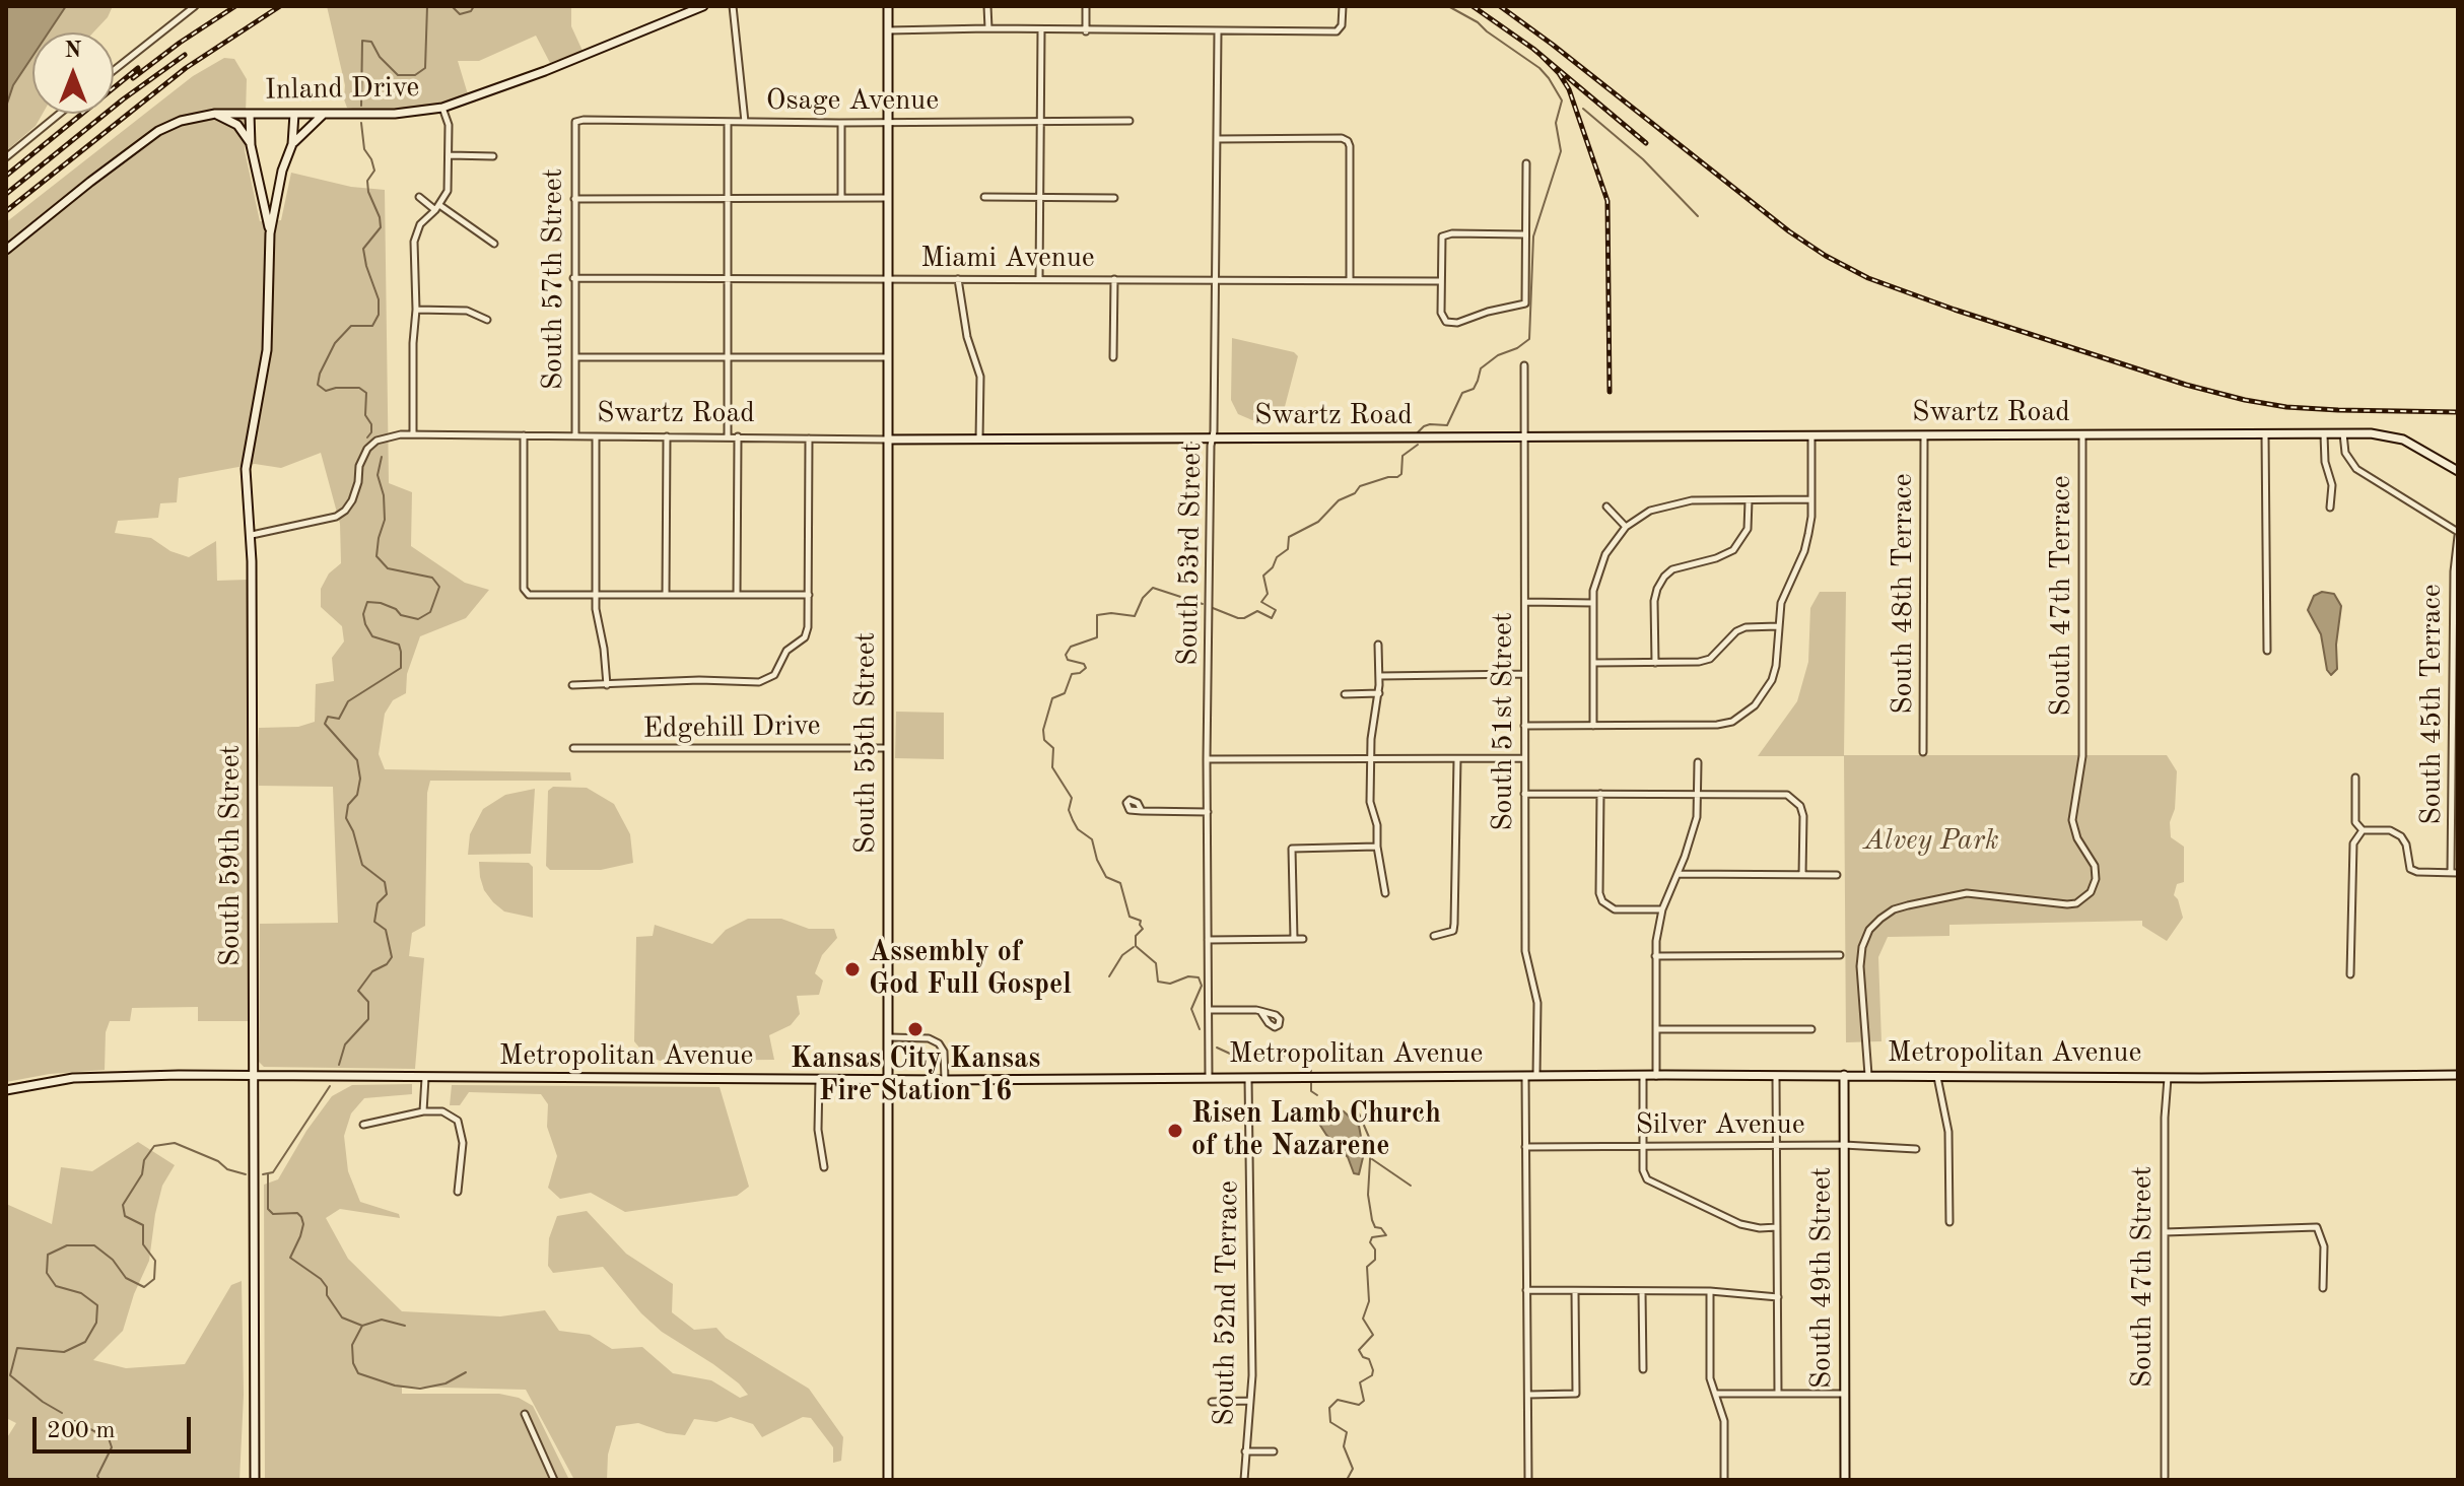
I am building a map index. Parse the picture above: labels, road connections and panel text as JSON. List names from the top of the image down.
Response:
{
  "streets": {
    "street": [
      "Inland Drive",
      "Osage Avenue",
      "Miami Avenue",
      "South 57th Street",
      "Swartz Road",
      "South 53rd Street",
      "South 48th Terrace",
      "South 47th Terrace",
      "South 45th Terrace",
      "South 51st Street",
      "Edgehill Drive",
      "South 55th Street",
      "South 59th Street",
      "Metropolitan Avenue",
      "Silver Avenue",
      "South 47th Street",
      "South 49th Street",
      "South 52nd Terrace"
    ]
  },
  "crossings": [
    ["Inland Drive", "South 59th Street"],
    ["Osage Avenue", "South 57th Street"],
    ["Osage Avenue", "South 55th Street"],
    ["Miami Avenue", "South 57th Street"],
    ["Miami Avenue", "South 53rd Street"],
    ["Miami Avenue", "South 55th Street"],
    ["South 57th Street", "Swartz Road"],
    ["Swartz Road", "South 53rd Street"],
    ["Swartz Road", "South 48th Terrace"],
    ["Swartz Road", "South 47th Terrace"],
    ["Swartz Road", "South 51st Street"],
    ["Swartz Road", "South 55th Street"],
    ["Swartz Road", "South 59th Street"],
    ["South 53rd Street", "Metropolitan Avenue"],
    ["South 47th Terrace", "Metropolitan Avenue"],
    ["South 51st Street", "Metropolitan Avenue"],
    ["Edgehill Drive", "South 55th Street"],
    ["South 55th Street", "Metropolitan Avenue"],
    ["South 59th Street", "Metropolitan Avenue"],
    ["Metropolitan Avenue", "South 47th Street"],
    ["Metropolitan Avenue", "South 49th Street"],
    ["Metropolitan Avenue", "South 52nd Terrace"],
    ["Silver Avenue", "South 49th Street"]
  ],
  "parks": ["Alvey Park"],
  "places": ["Assembly of God Full Gospel", "Kansas City Kansas Fire Station 16", "Risen Lamb Church of the Nazarene"],
  "scale_bar": "200 m",
  "north": "top"
}
